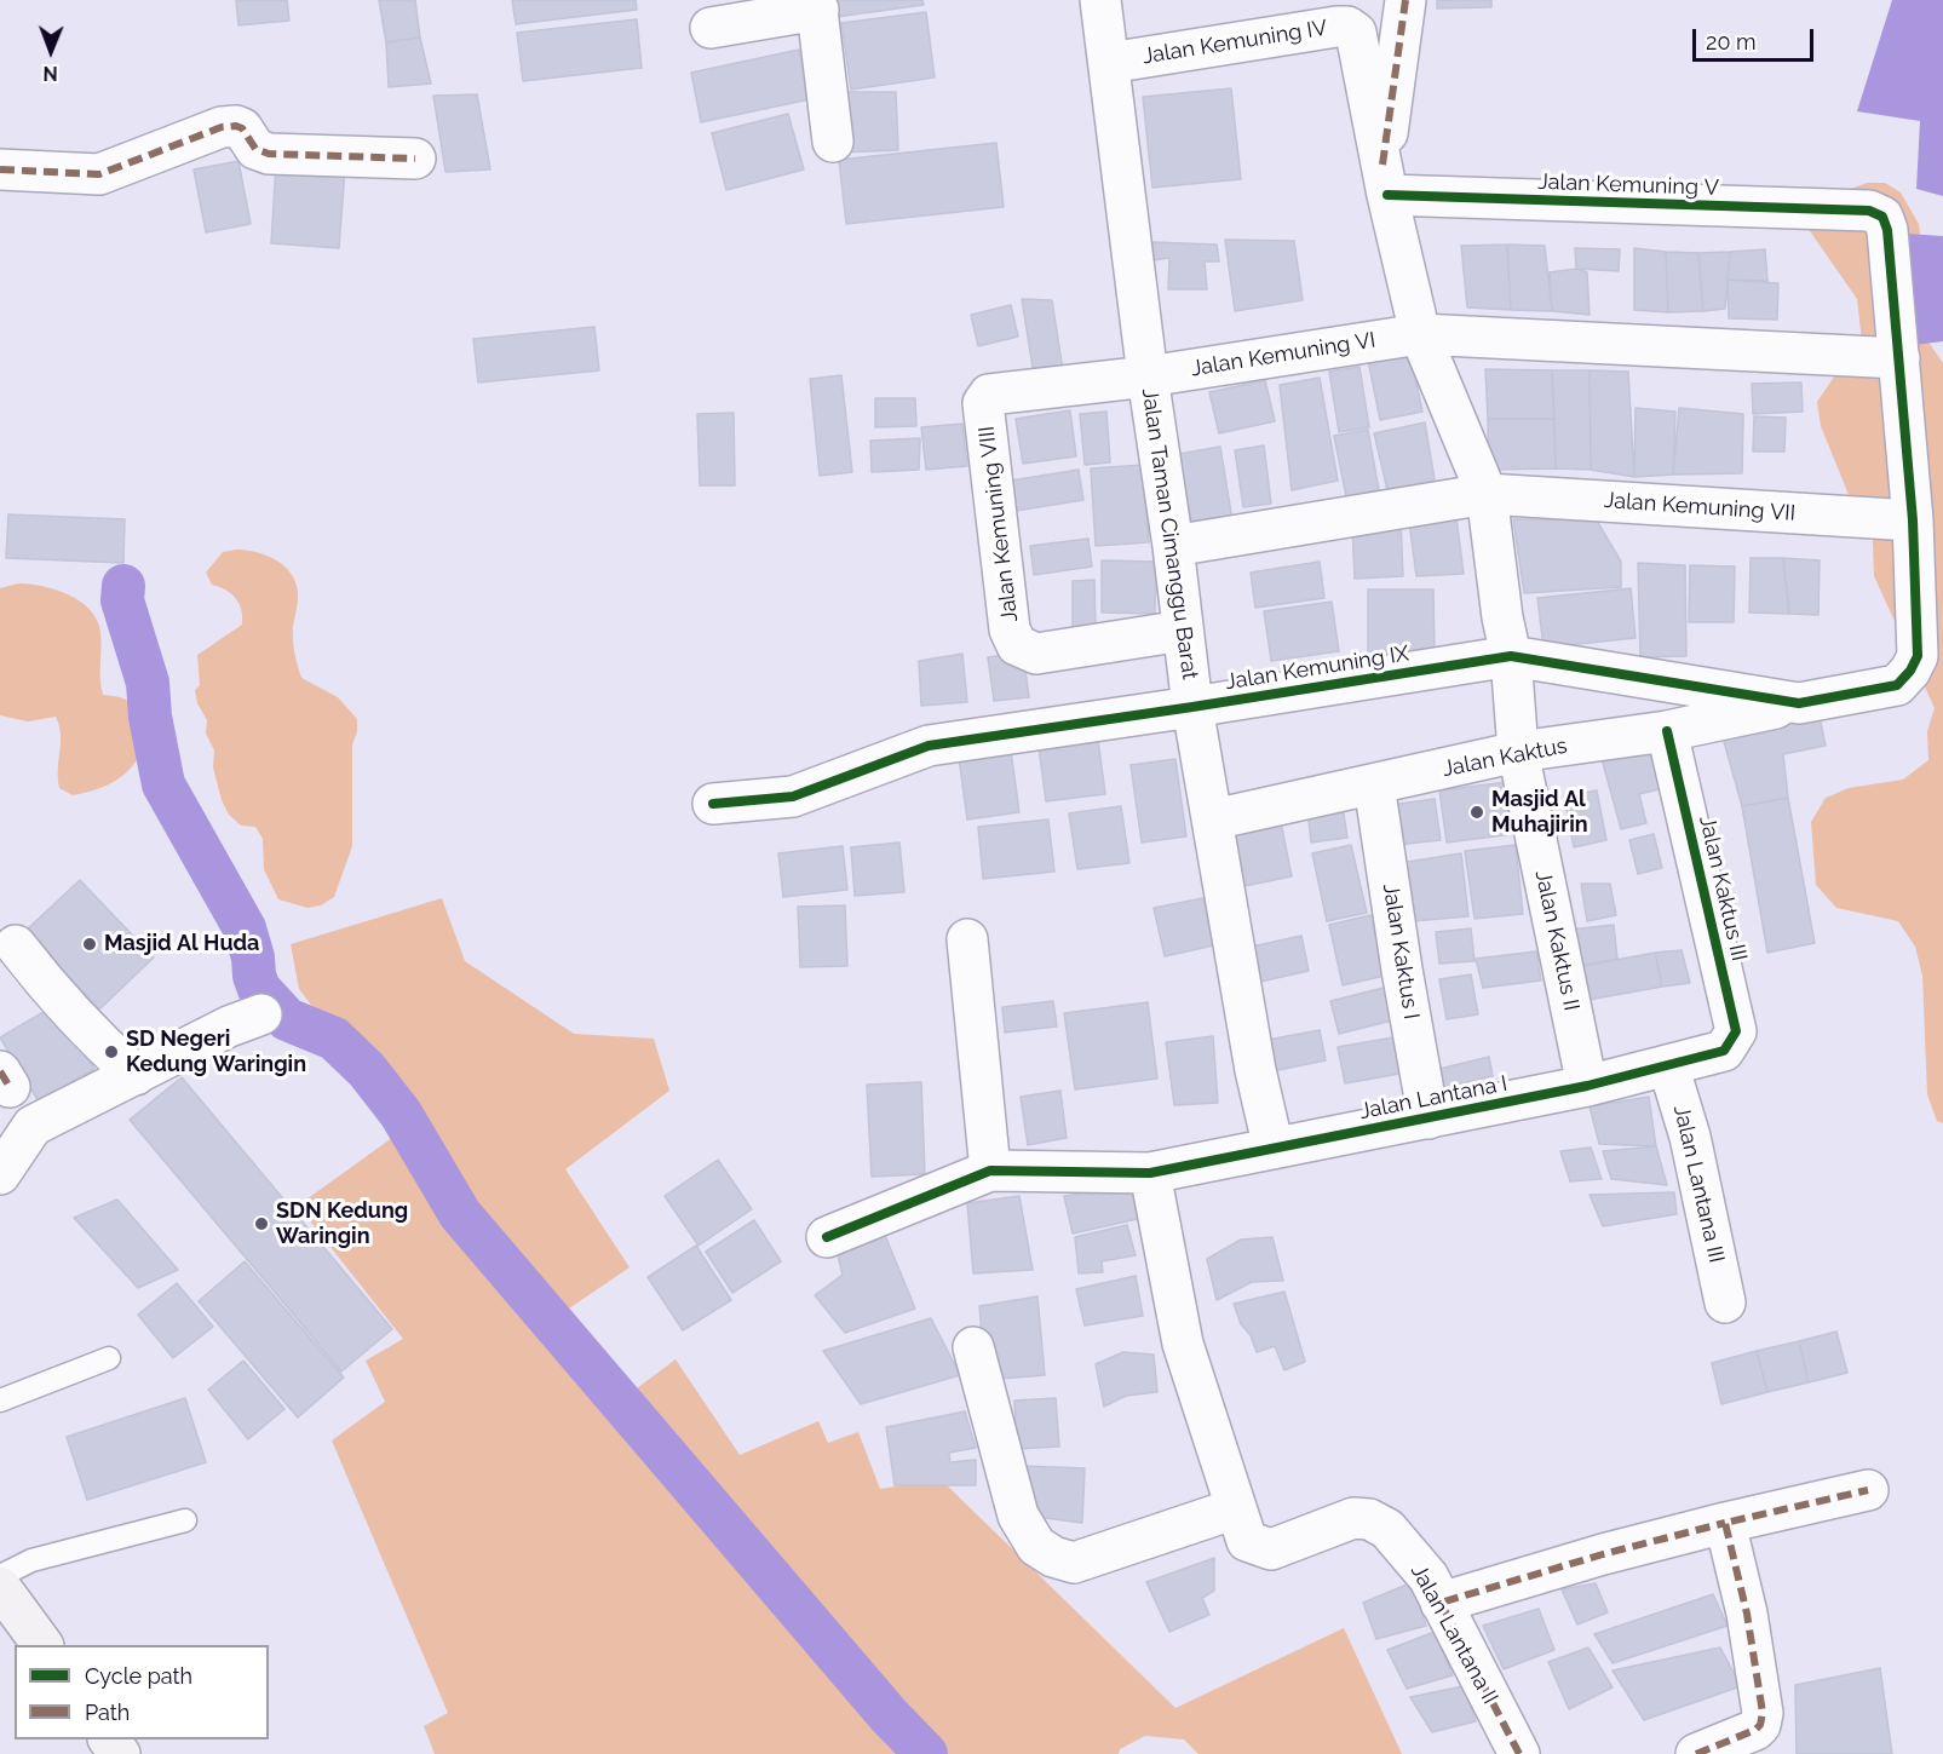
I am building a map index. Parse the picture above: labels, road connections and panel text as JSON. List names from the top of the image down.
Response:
{
  "streets": {
    "street": [
      "Jalan Kemuning IV",
      "Jalan Kemuning V",
      "Jalan Kemuning VI",
      "Jalan Kemuning VII",
      "Jalan Kemuning VIII",
      "Jalan Taman Cimanggu Barat",
      "Jalan Kemuning IX",
      "Jalan Kaktus",
      "Jalan Kaktus III",
      "Jalan Kaktus II",
      "Jalan Kaktus I",
      "Jalan Lantana I",
      "Jalan Lantana III",
      "Jalan Lantana II"
    ]
  },
  "crossings": [
    ["Jalan Kemuning IV", "Jalan Kemuning V"],
    ["Jalan Kemuning IV", "Jalan Kemuning VI"],
    ["Jalan Kemuning IV", "Jalan Taman Cimanggu Barat"],
    ["Jalan Kemuning VI", "Jalan Kemuning VIII"],
    ["Jalan Kemuning VI", "Jalan Taman Cimanggu Barat"],
    ["Jalan Kemuning VII", "Jalan Taman Cimanggu Barat"],
    ["Jalan Kemuning VII", "Jalan Kemuning IX"],
    ["Jalan Kemuning VII", "Jalan Kaktus II"],
    ["Jalan Kemuning VIII", "Jalan Taman Cimanggu Barat"],
    ["Jalan Taman Cimanggu Barat", "Jalan Kemuning IX"],
    ["Jalan Taman Cimanggu Barat", "Jalan Kaktus"],
    ["Jalan Taman Cimanggu Barat", "Jalan Lantana I"],
    ["Jalan Kemuning IX", "Jalan Kaktus"],
    ["Jalan Kemuning IX", "Jalan Kaktus II"],
    ["Jalan Kaktus", "Jalan Kaktus III"],
    ["Jalan Kaktus", "Jalan Kaktus II"],
    ["Jalan Kaktus", "Jalan Kaktus I"],
    ["Jalan Kaktus III", "Jalan Lantana I"],
    ["Jalan Kaktus II", "Jalan Lantana I"],
    ["Jalan Kaktus I", "Jalan Lantana I"],
    ["Jalan Lantana I", "Jalan Lantana III"],
    ["Jalan Lantana I", "Jalan Lantana II"]
  ],
  "places": [
    "Masjid Al Muhajirin",
    "Masjid Al Huda",
    "SD Negeri Kedung Waringin",
    "SDN Kedung Waringin"
  ],
  "legend": ["Cycle path", "Path"],
  "scale_bar": "20 m",
  "north": "bottom"
}
